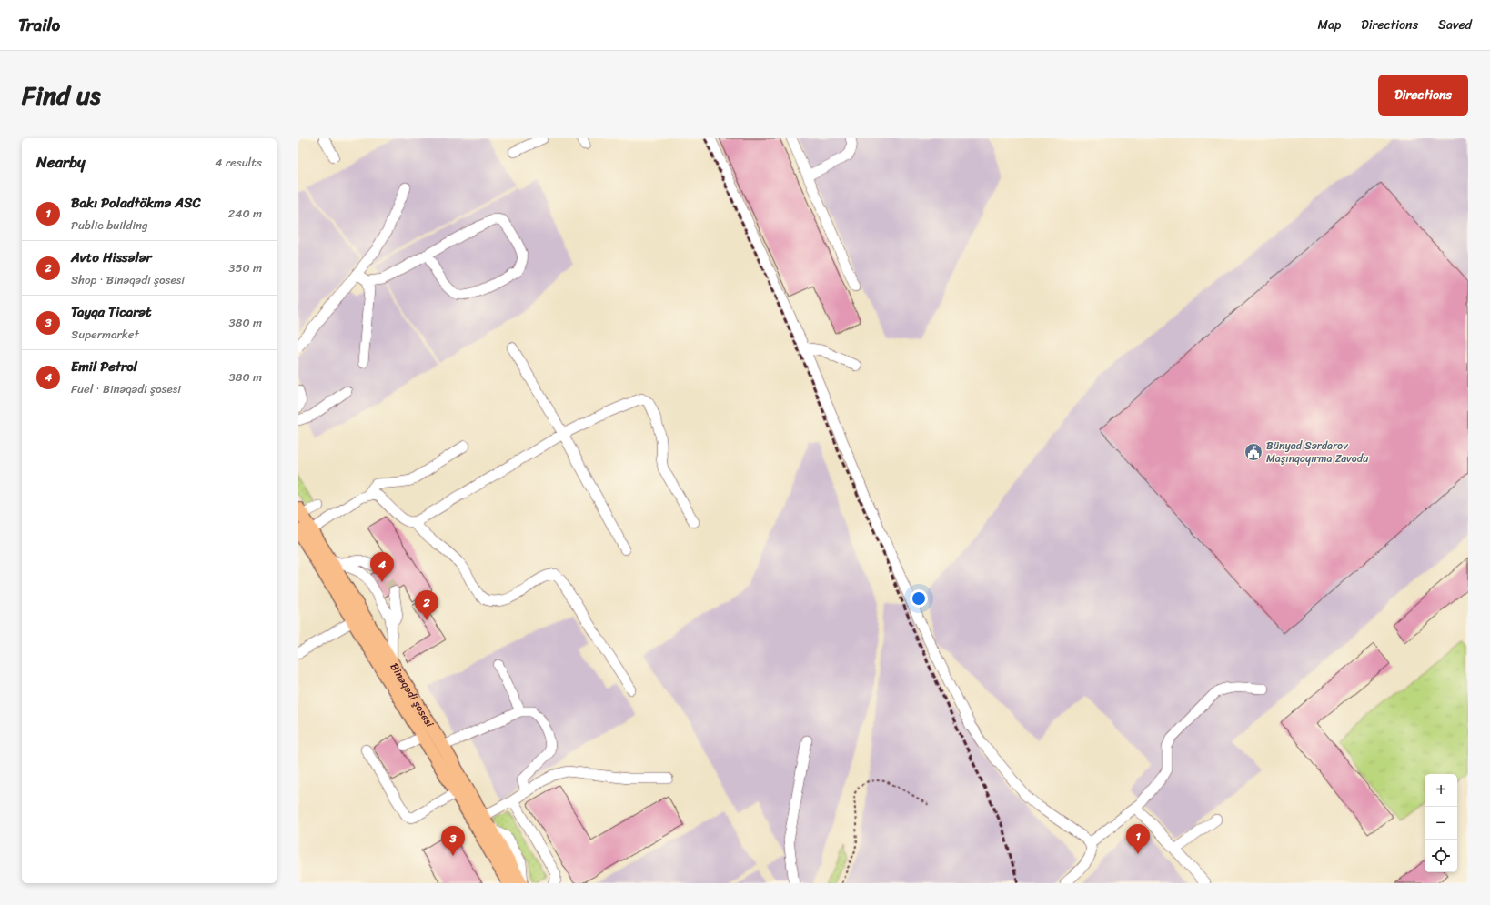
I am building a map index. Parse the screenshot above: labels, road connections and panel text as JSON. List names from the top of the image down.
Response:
{
  "streets": {
    "main road": ["Binəqədi şosesi"]
  },
  "places": {
    "public building": ["Bünyad Sərdarov Maşınqayırma Zavodu"]
  },
  "page": {
    "header": "Trailo",
    "nav": ["Map", "Directions", "Saved"],
    "title": "Find us",
    "buttons": "Directions",
    "heading": ["Nearby", "4 results"],
    "list": [
      {
        "mark": "1",
        "name": "Bakı Poladtökmə ASC",
        "note": "Public building",
        "value": "240 m"
      },
      {
        "mark": "2",
        "name": "Avto Hissələr",
        "note": "Shop · Binəqədi şosesi",
        "value": "350 m"
      },
      {
        "mark": "3",
        "name": "Tayqa Ticarət",
        "note": "Supermarket",
        "value": "380 m"
      },
      {
        "mark": "4",
        "name": "Emil Petrol",
        "note": "Fuel · Binəqədi şosesi",
        "value": "380 m"
      }
    ],
    "pins": [
      "4",
      "2",
      "1",
      "3"
    ],
    "map_buttons": ["+", "−"]
  }
}
